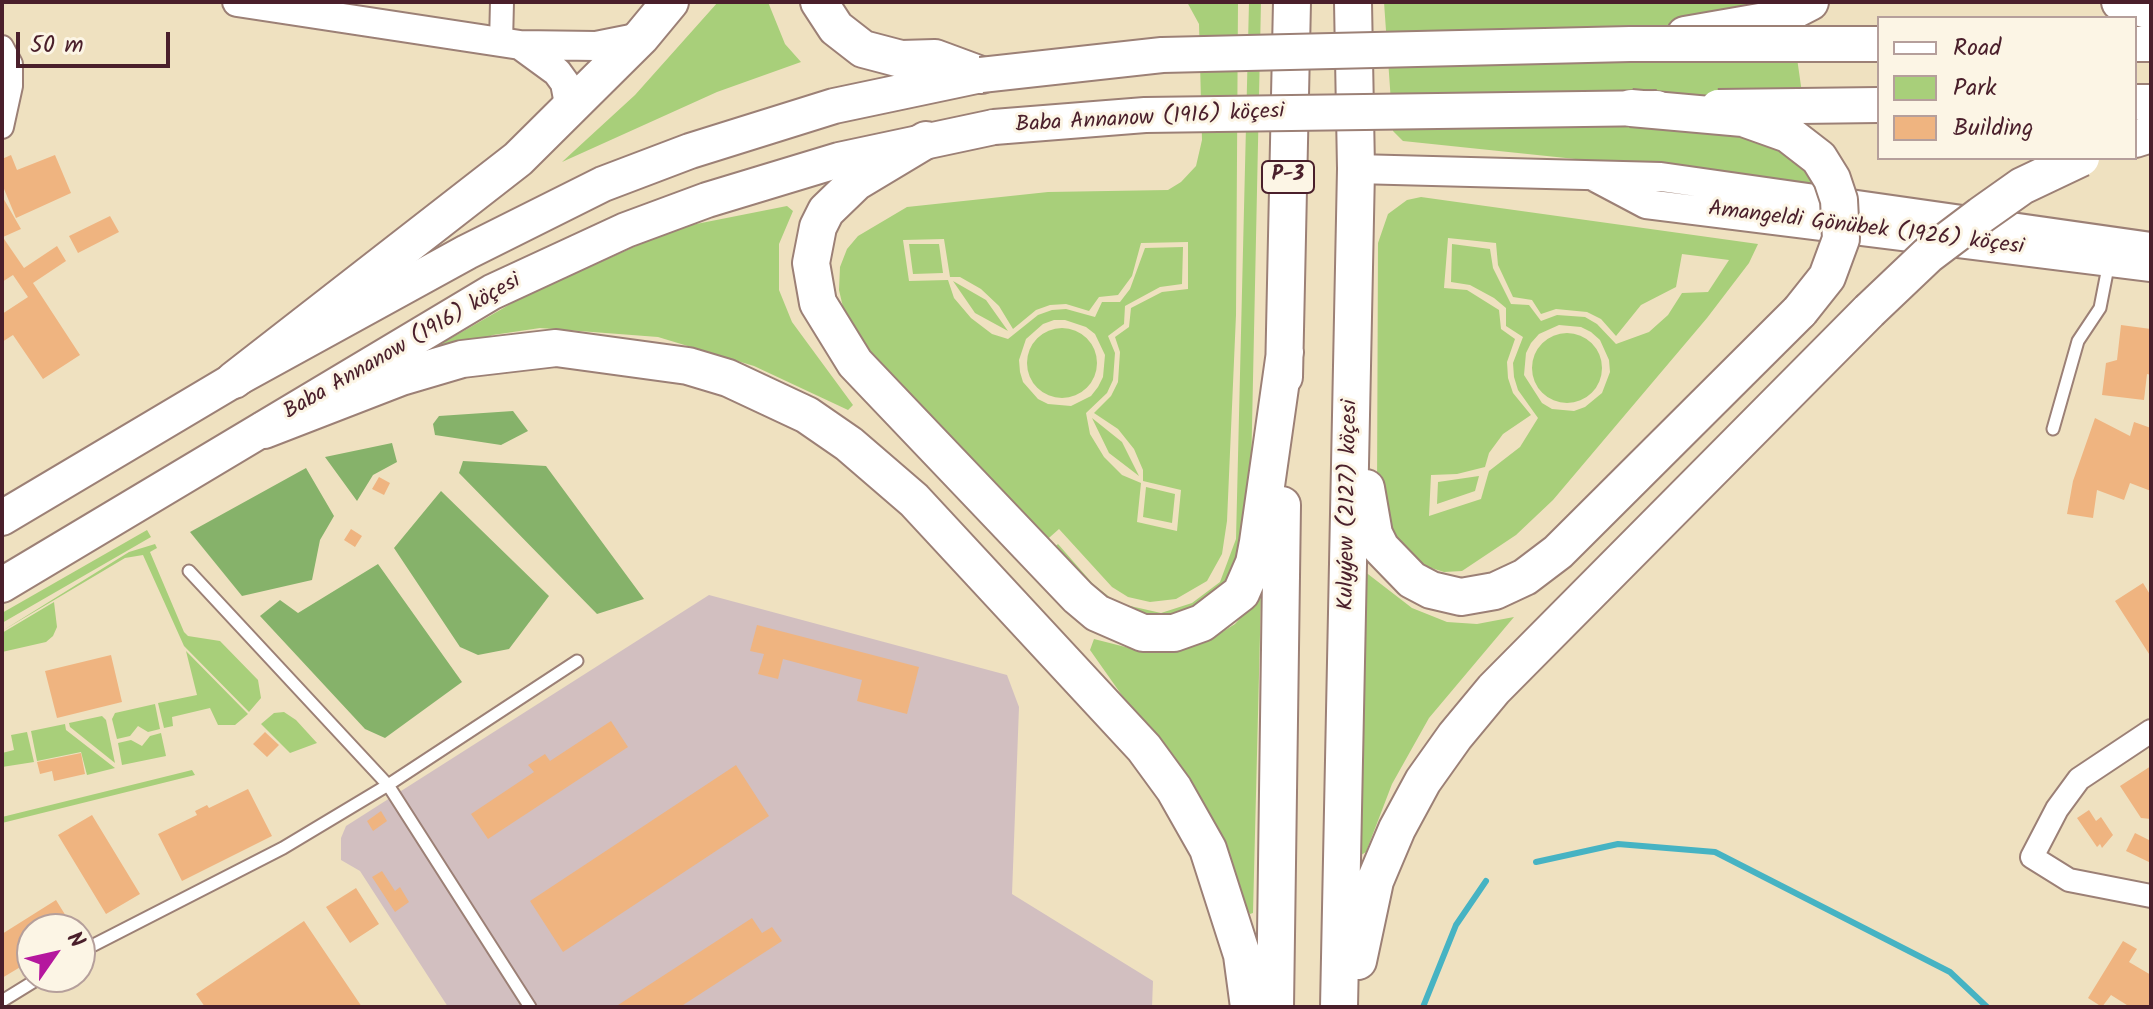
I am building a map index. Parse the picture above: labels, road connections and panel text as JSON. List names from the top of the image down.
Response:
{
  "streets": {
    "highway": ["P-3", "Kulyýew (2127) köçesi"],
    "main road": ["Baba Annanow (1916) köçesi"],
    "street": ["Amangeldi Gönübek (1926) köçesi"]
  },
  "crossings": [
    ["Amangeldi Gönübek (1926) köçesi", "Kulyýew (2127) köçesi"]
  ],
  "legend": ["Road", "Park", "Building"],
  "scale_bar": "50 m",
  "north": "top right"
}
